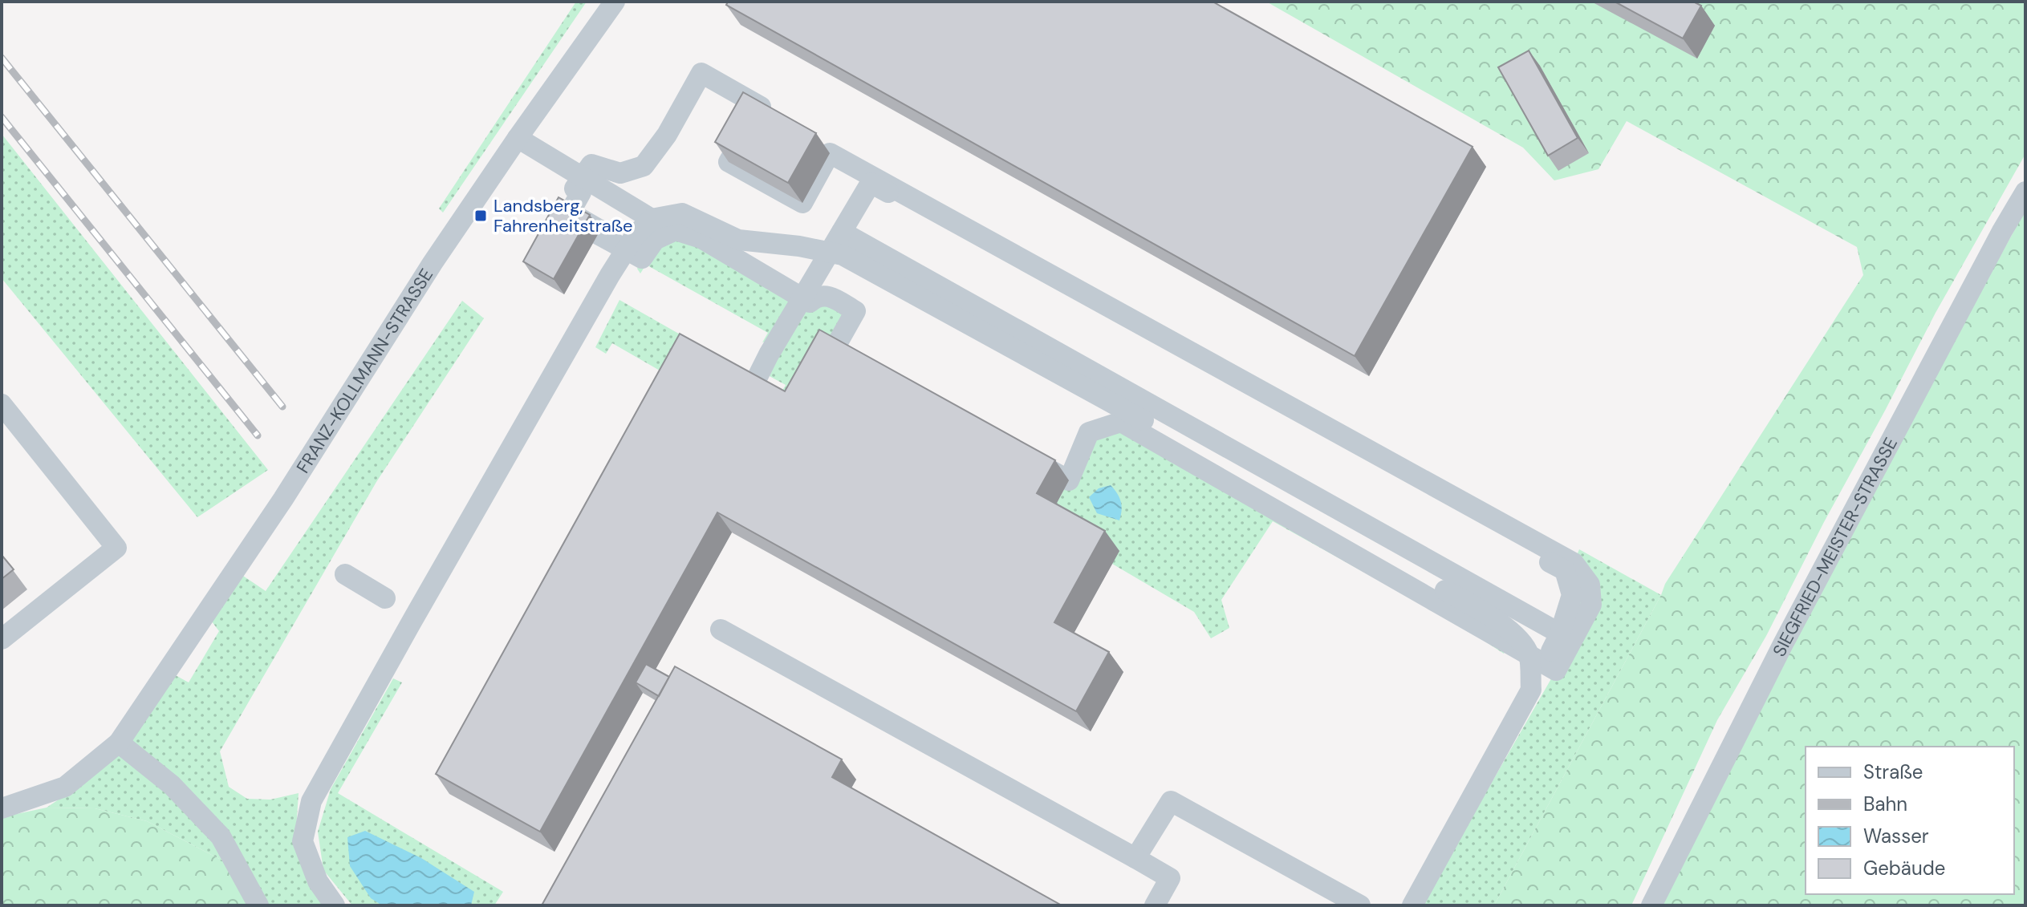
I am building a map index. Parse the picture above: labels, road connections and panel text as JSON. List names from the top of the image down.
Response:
{
  "streets": {
    "street": ["FRANZ-KOLLMANN-STRASSE", "SIEGFRIED-MEISTER-STRASSE"]
  },
  "places": {
    "transit": ["Landsberg, Fahrenheitstraße"]
  },
  "legend": [
    "Straße",
    "Bahn",
    "Wasser",
    "Gebäude"
  ]
}
